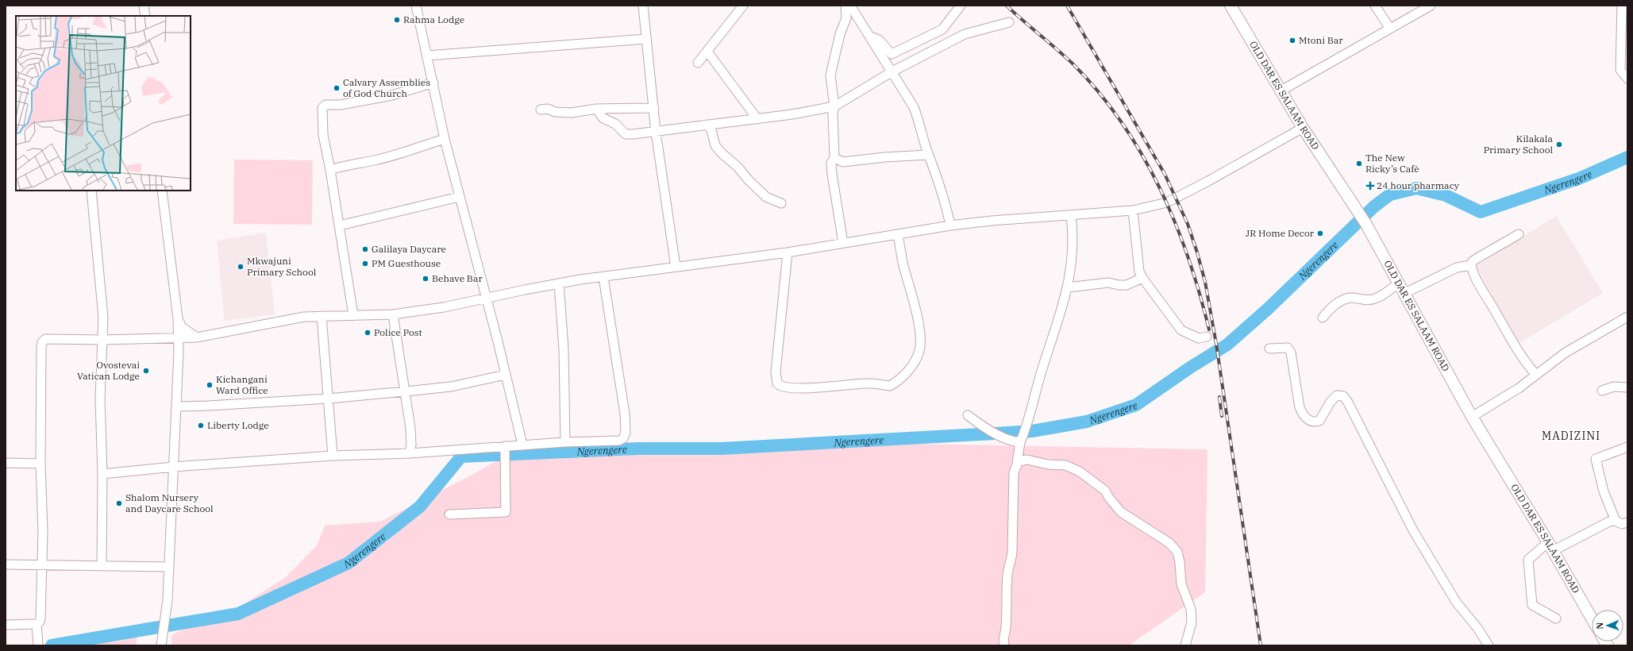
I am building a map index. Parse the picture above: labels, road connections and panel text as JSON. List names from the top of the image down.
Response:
{
  "streets": {
    "main road": ["OLD DAR ES SALAAM ROAD"]
  },
  "districts": ["MADIZINI"],
  "water": ["Ngerengere"],
  "places": {
    "other": [
      "Rahma Lodge",
      "Mtoni Bar",
      "Calvary Assemblies of God Church",
      "Kilakala Primary School",
      "The New Ricky’s Cafè",
      "JR Home Decor",
      "Galilaya Daycare",
      "PM Guesthouse",
      "Mkwajuni Primary School",
      "Behave Bar",
      "Police Post",
      "Ovostevai Vatican Lodge",
      "Kichangani Ward Office",
      "Liberty Lodge",
      "Shalom Nursery and Daycare School"
    ],
    "health": ["24 hour pharmacy"]
  },
  "north": "left"
}
